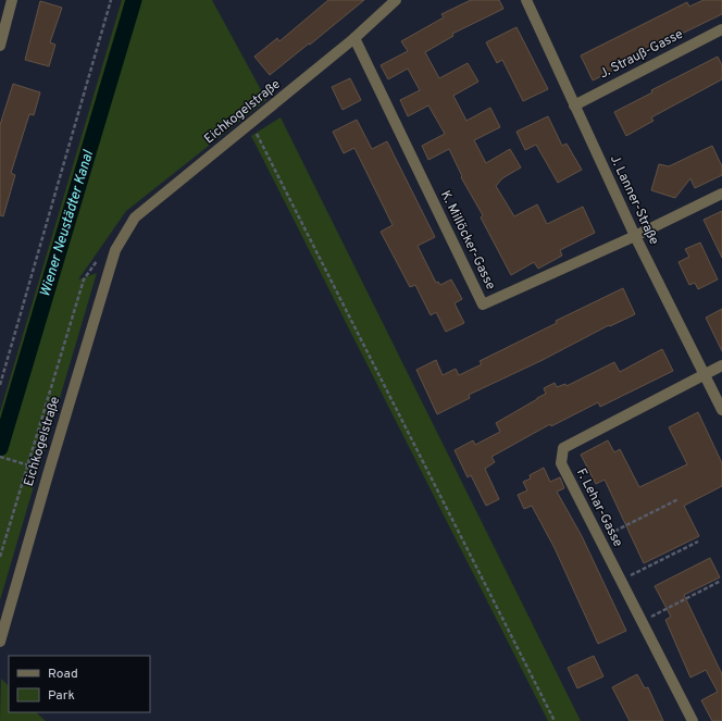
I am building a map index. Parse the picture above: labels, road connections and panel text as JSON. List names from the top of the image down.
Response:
{
  "streets": {
    "street": [
      "J. Strauß-Gasse",
      "Eichkogelstraße",
      "J. Lanner-Straße",
      "K. Millöcker-Gasse",
      "F. Lehar-Gasse"
    ]
  },
  "crossings": [
    ["J. Strauß-Gasse", "J. Lanner-Straße"],
    ["Eichkogelstraße", "K. Millöcker-Gasse"],
    ["J. Lanner-Straße", "K. Millöcker-Gasse"],
    ["J. Lanner-Straße", "F. Lehar-Gasse"]
  ],
  "water": ["Wiener Neustädter Kanal"],
  "legend": ["Road", "Park"]
}
